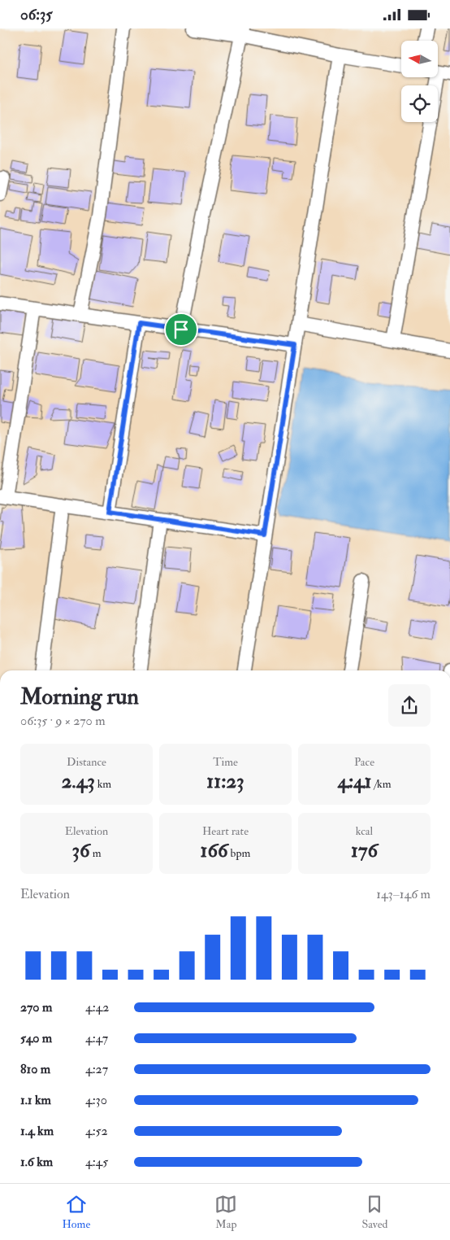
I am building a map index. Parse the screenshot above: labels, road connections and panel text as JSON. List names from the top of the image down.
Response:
{
  "north": "left",
  "page": {
    "status": "06:35",
    "heading": ["Morning run", "06:35 · 9 × 270 m"],
    "stats": [
      ["Distance", "2.43 km"],
      ["Time", "11:23"],
      ["Pace", "4:41 /km"],
      ["Elevation", "36 m"],
      ["Heart rate", "166 bpm"],
      ["kcal", "176"]
    ],
    "chart": ["Elevation", "143–146 m"],
    "list": [
      {
        "name": "270 m",
        "note": "4:42"
      },
      {
        "name": "540 m",
        "note": "4:47"
      },
      {
        "name": "810 m",
        "note": "4:27"
      },
      {
        "name": "1.1 km",
        "note": "4:30"
      },
      {
        "name": "1.4 km",
        "note": "4:52"
      },
      {
        "name": "1.6 km",
        "note": "4:45"
      }
    ],
    "tabs": ["Home", "Map", "Saved"]
  }
}
